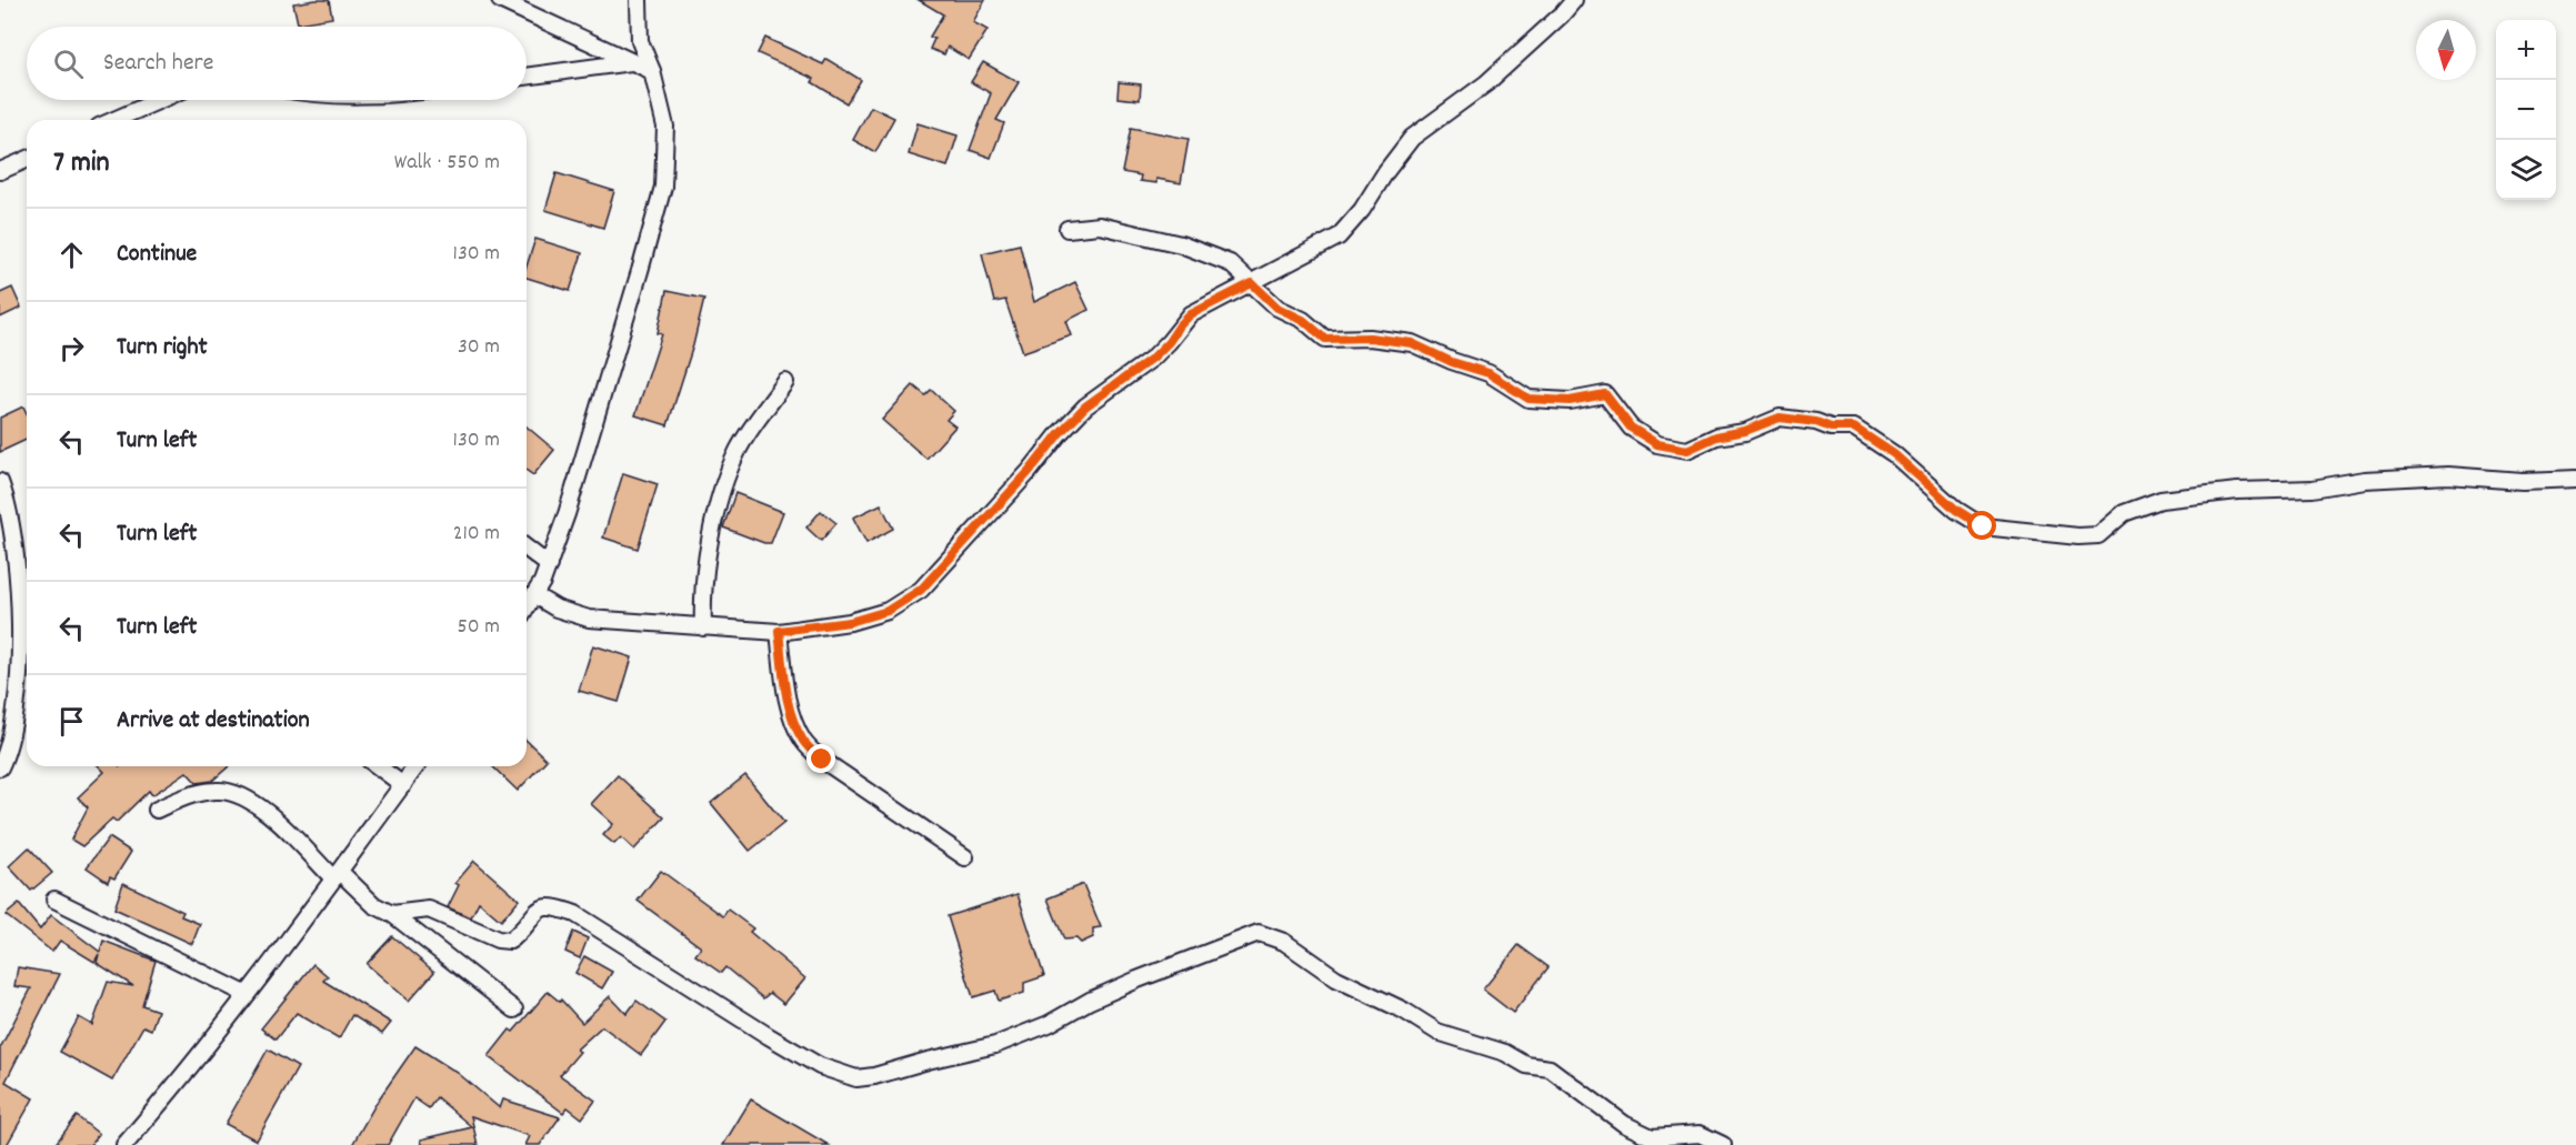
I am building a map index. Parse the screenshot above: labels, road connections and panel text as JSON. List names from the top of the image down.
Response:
{
  "north": "bottom",
  "page": {
    "map_buttons": ["+", "−"],
    "search": "Search here",
    "heading": ["7 min", "Walk · 550 m"],
    "list": [
      ["Continue", "130 m"],
      ["Turn right", "30 m"],
      ["Turn left", "130 m"],
      ["Turn left", "210 m"],
      ["Turn left", "50 m"],
      "Arrive at destination"
    ]
  }
}
